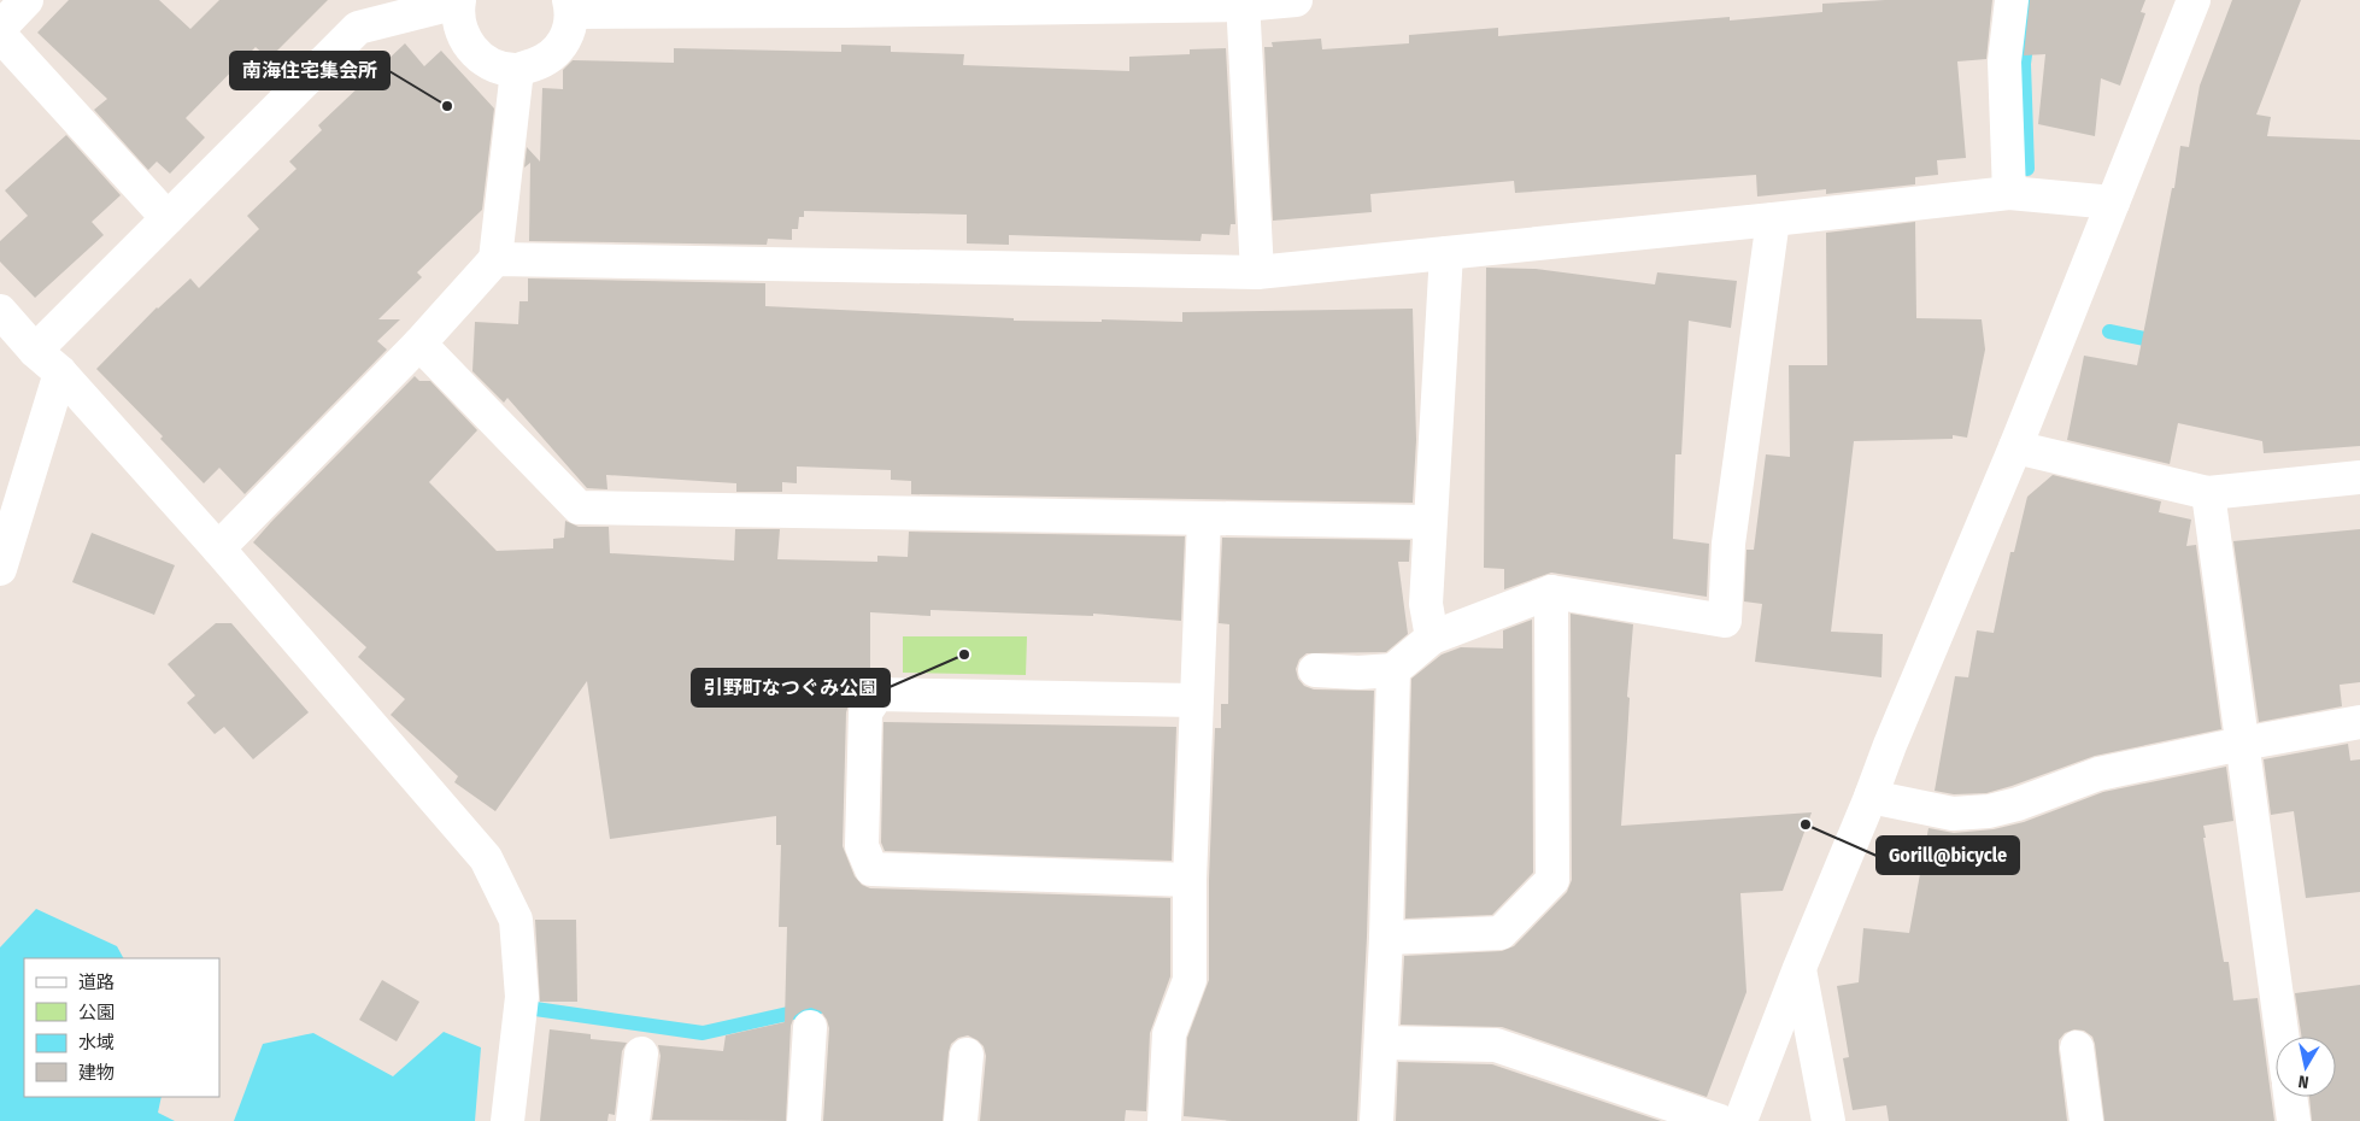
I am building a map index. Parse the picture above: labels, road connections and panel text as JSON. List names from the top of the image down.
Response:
{
  "places": ["南海住宅集会所", "引野町なつぐみ公園", "Gorill@bicycle"],
  "legend": [
    "道路",
    "公園",
    "水域",
    "建物"
  ],
  "north": "bottom"
}
